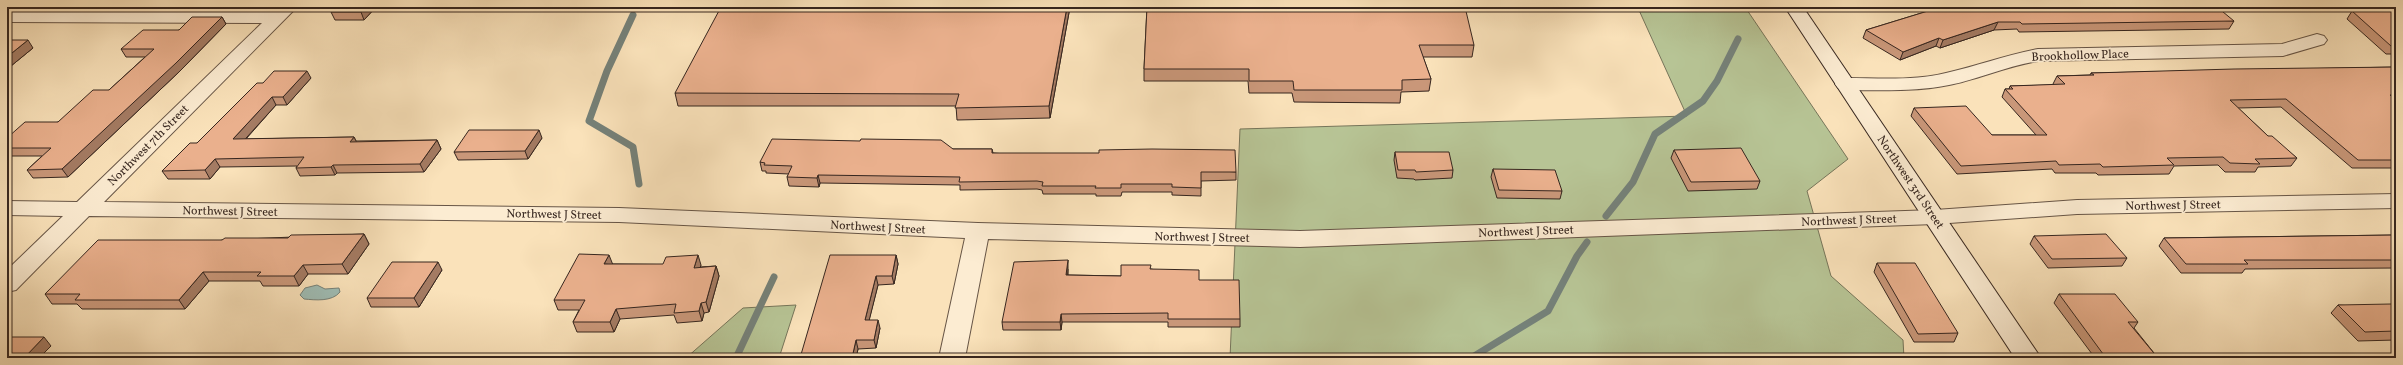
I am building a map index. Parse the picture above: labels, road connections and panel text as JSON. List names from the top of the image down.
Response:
{
  "streets": {
    "street": [
      "Brookhollow Place",
      "Northwest 7th Street",
      "Northwest 3rd Street",
      "Northwest J Street"
    ]
  },
  "crossings": [
    ["Brookhollow Place", "Northwest 3rd Street"],
    ["Northwest 7th Street", "Northwest J Street"],
    ["Northwest 3rd Street", "Northwest J Street"]
  ]
}
